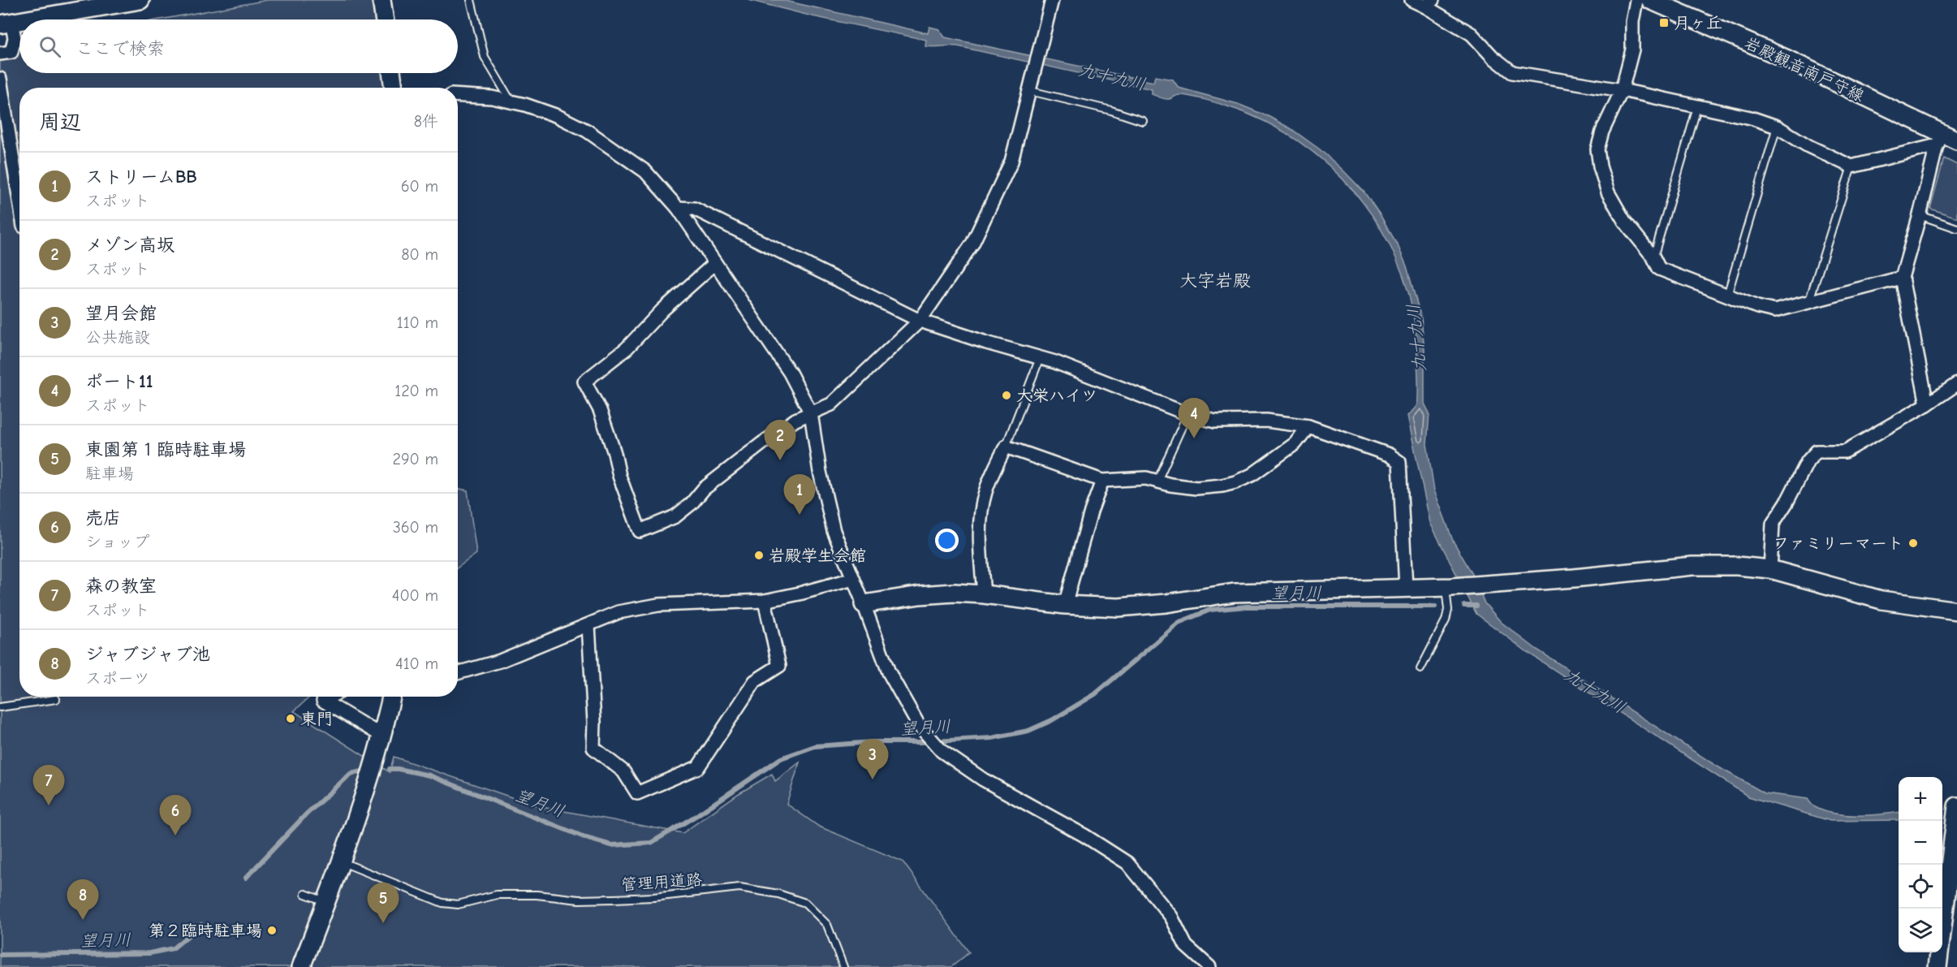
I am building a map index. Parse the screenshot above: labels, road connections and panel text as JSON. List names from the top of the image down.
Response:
{
  "streets": {
    "street": ["岩殿観音南戸守線"],
    "lane": ["管理用道路"]
  },
  "districts": ["大字岩殿"],
  "water": ["九十九川", "望月川"],
  "places": {
    "transit": ["月ヶ丘"],
    "other": [
      "大栄ハイツ",
      "ファミリーマート",
      "岩殿学生会館",
      "東門",
      "第２臨時駐車場"
    ]
  },
  "page": {
    "search": "ここで検索",
    "heading": ["周辺", "8件"],
    "list": [
      {
        "mark": "1",
        "name": "ストリームBB",
        "note": "スポット",
        "value": "60 m"
      },
      {
        "mark": "2",
        "name": "メゾン高坂",
        "note": "スポット",
        "value": "80 m"
      },
      {
        "mark": "3",
        "name": "望月会館",
        "note": "公共施設",
        "value": "110 m"
      },
      {
        "mark": "4",
        "name": "ポート11",
        "note": "スポット",
        "value": "120 m"
      },
      {
        "mark": "5",
        "name": "東園第１臨時駐車場",
        "note": "駐車場",
        "value": "290 m"
      },
      {
        "mark": "6",
        "name": "売店",
        "note": "ショップ",
        "value": "360 m"
      },
      {
        "mark": "7",
        "name": "森の教室",
        "note": "スポット",
        "value": "400 m"
      },
      {
        "mark": "8",
        "name": "ジャブジャブ池",
        "note": "スポーツ",
        "value": "410 m"
      }
    ],
    "pins": [
      "4",
      "2",
      "1",
      "3",
      "7",
      "6",
      "8",
      "5"
    ],
    "map_buttons": ["+", "−"]
  }
}
